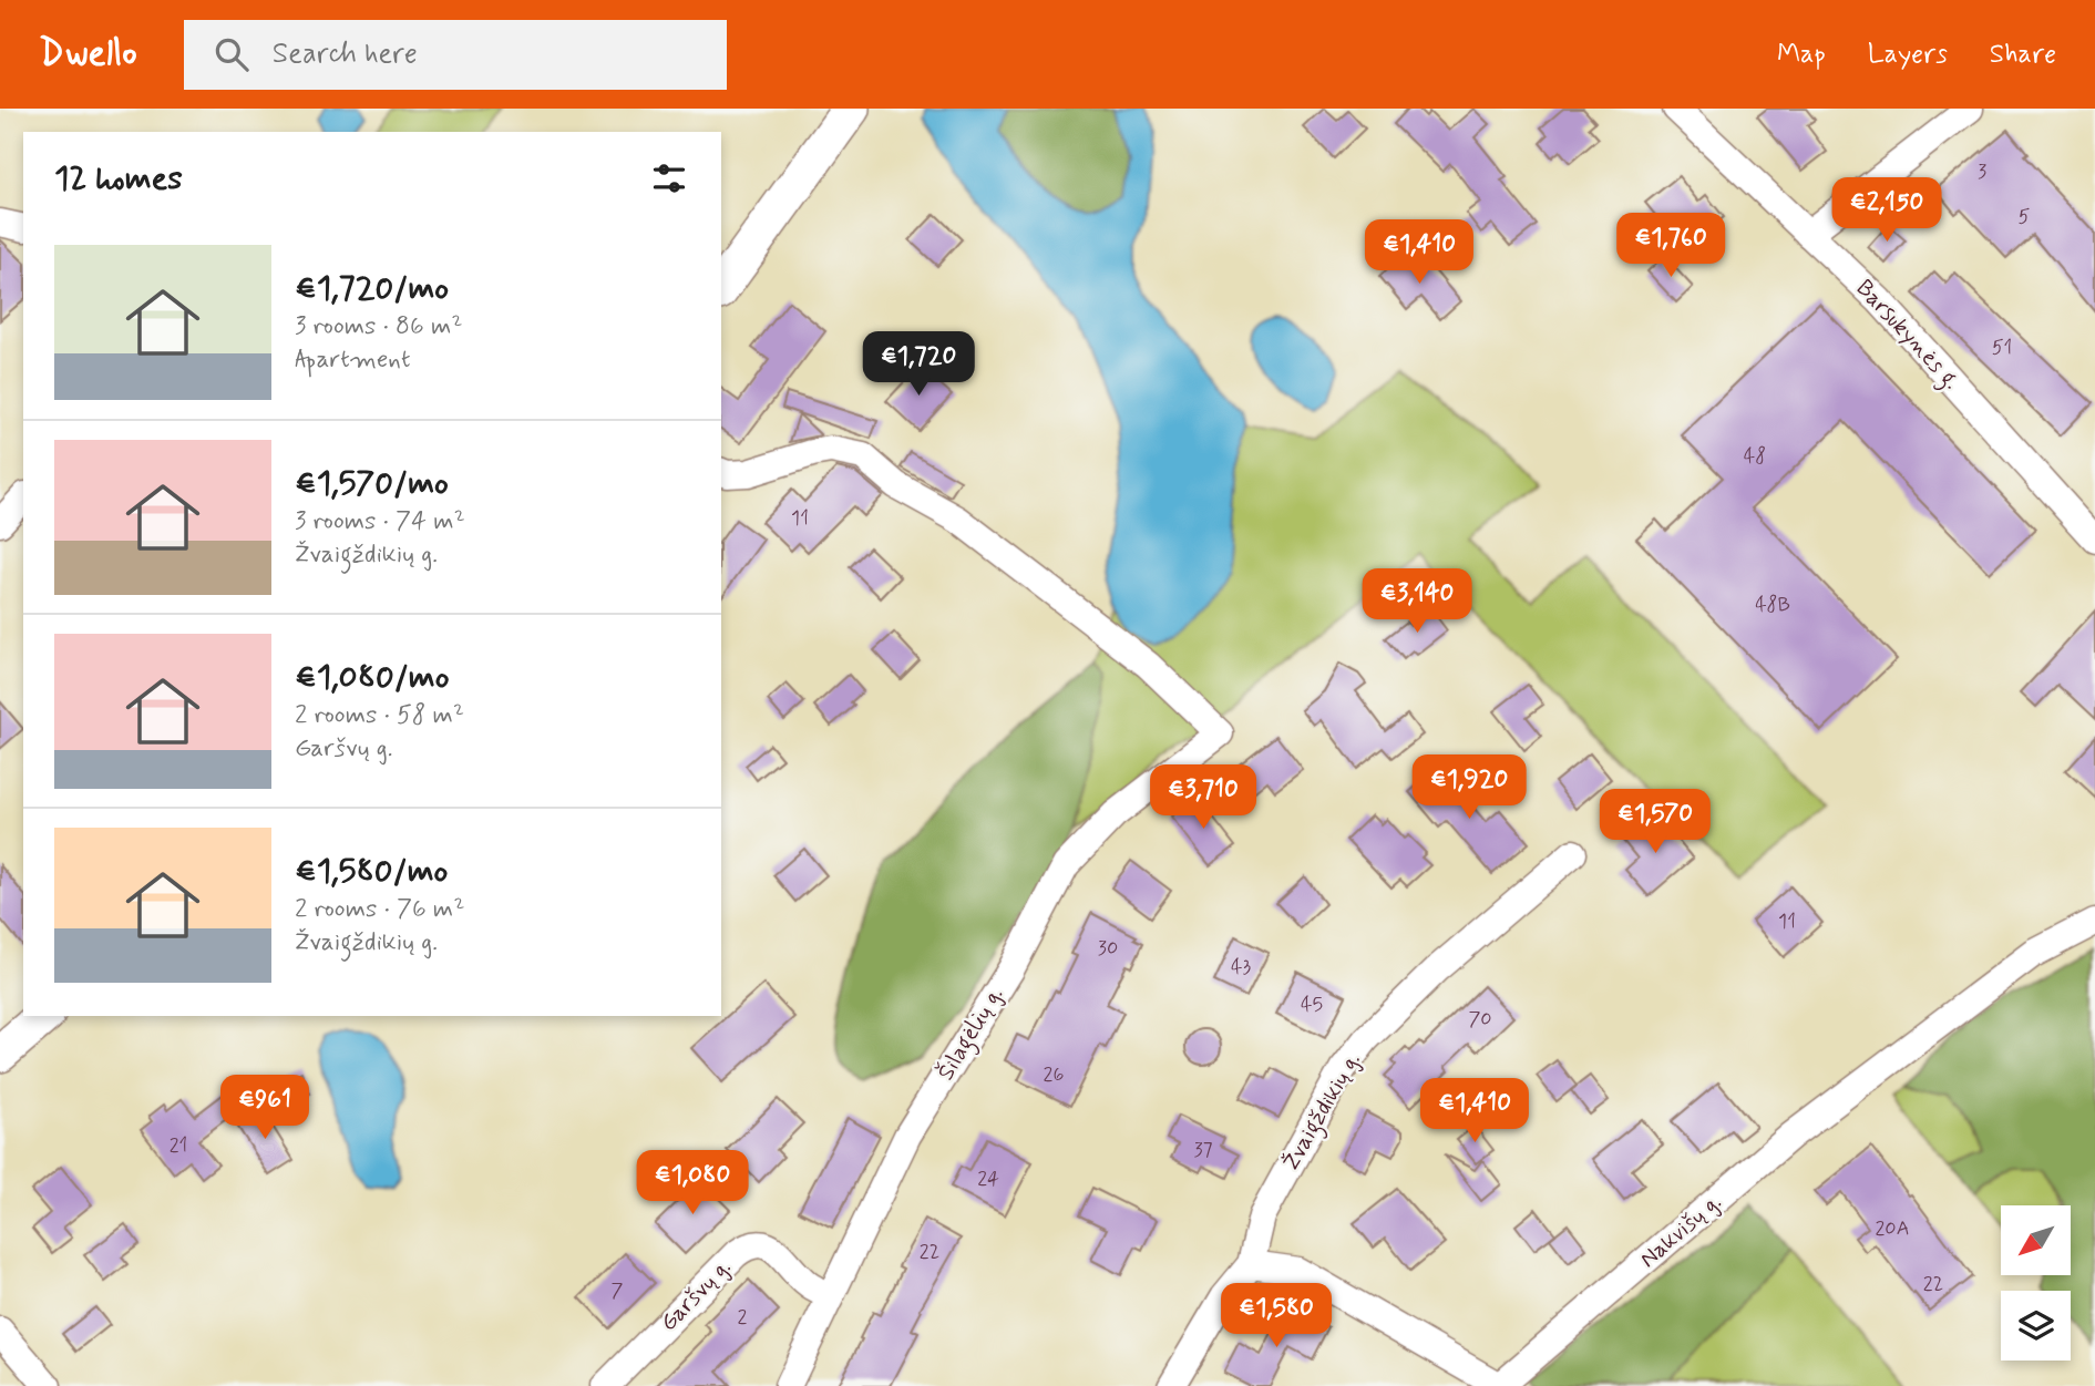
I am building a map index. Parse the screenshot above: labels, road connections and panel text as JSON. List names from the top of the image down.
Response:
{
  "streets": {
    "street": [
      "Barsukynės g.",
      "Šilagėlių g.",
      "Žvaigždikių g.",
      "Nakvišų g.",
      "Garšvų g."
    ]
  },
  "crossings": [
    ["Šilagėlių g.", "Garšvų g."],
    ["Žvaigždikių g.", "Nakvišų g."]
  ],
  "house_numbers": [
    "3",
    "5",
    "51",
    "48",
    "11",
    "48B",
    "11",
    "30",
    "43",
    "45",
    "70",
    "26",
    "21",
    "37",
    "24",
    "20A",
    "22",
    "22",
    "7",
    "2"
  ],
  "north": "bottom left",
  "page": {
    "header": "Dwello",
    "search": "Search here",
    "nav": ["Map", "Layers", "Share"],
    "heading": "12 homes",
    "price": [
      "€2,150",
      "€1,760",
      "€1,410",
      "€1,720",
      "€3,140",
      "€1,920",
      "€3,710",
      "€1,570",
      "€961",
      "€1,410",
      "€1,080",
      "€1,580"
    ],
    "list": [
      {
        "name": "€1,720/mo",
        "note": "3 rooms · 86 m² · Apartment"
      },
      {
        "name": "€1,570/mo",
        "note": "3 rooms · 74 m² · Žvaigždikių g."
      },
      {
        "name": "€1,080/mo",
        "note": "2 rooms · 58 m² · Garšvų g."
      },
      {
        "name": "€1,580/mo",
        "note": "2 rooms · 76 m² · Žvaigždikių g."
      }
    ]
  }
}
